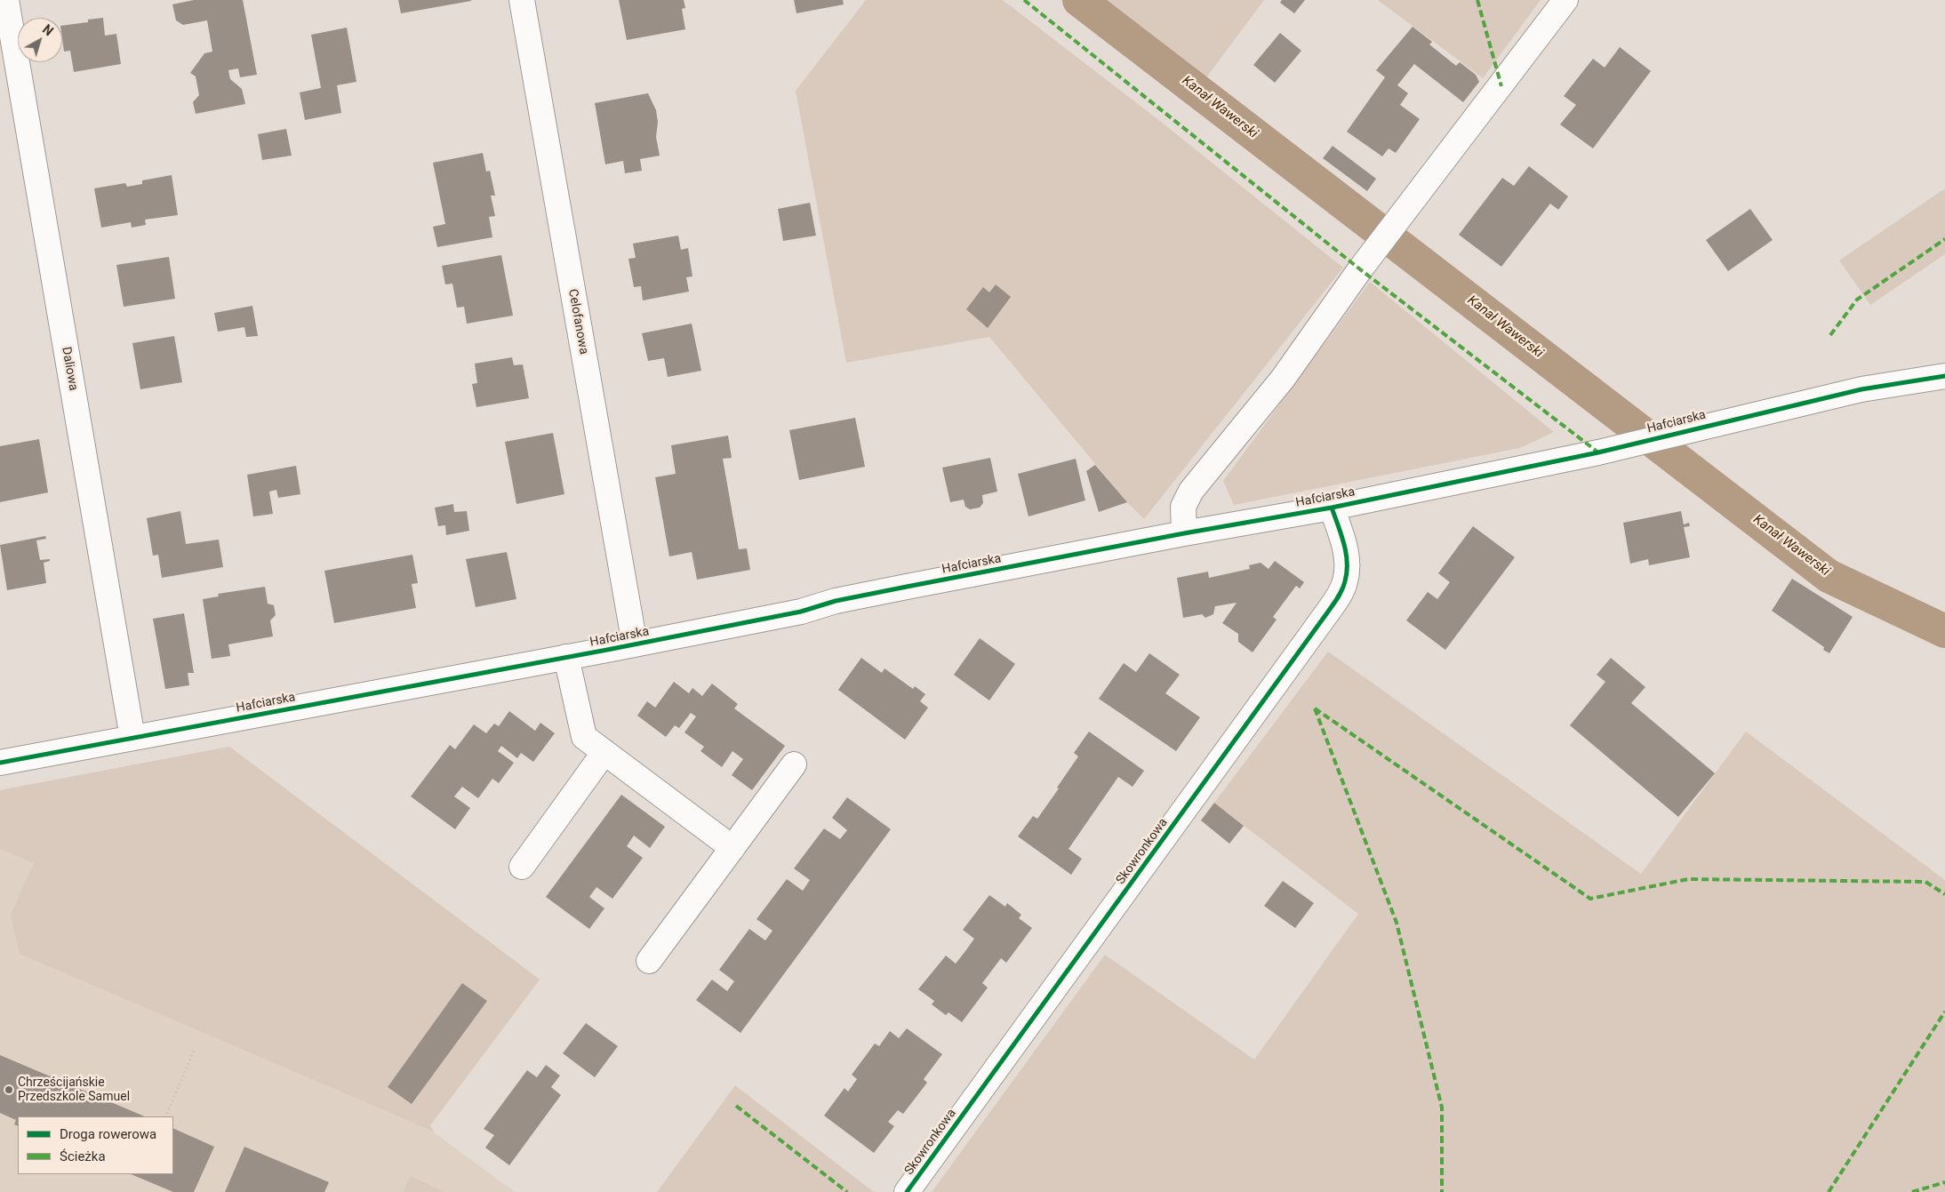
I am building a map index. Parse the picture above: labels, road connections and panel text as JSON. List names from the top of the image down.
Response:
{
  "streets": {
    "street": [
      "Celofanowa",
      "Daliowa",
      "Hafciarska",
      "Skowronkowa"
    ]
  },
  "crossings": [
    ["Celofanowa", "Hafciarska"],
    ["Daliowa", "Hafciarska"],
    ["Hafciarska", "Skowronkowa"]
  ],
  "water": ["Kanał Wawerski"],
  "places": ["Chrześcijańskie Przedszkole Samuel"],
  "legend": ["Droga rowerowa", "Ścieżka"],
  "north": "top right"
}
